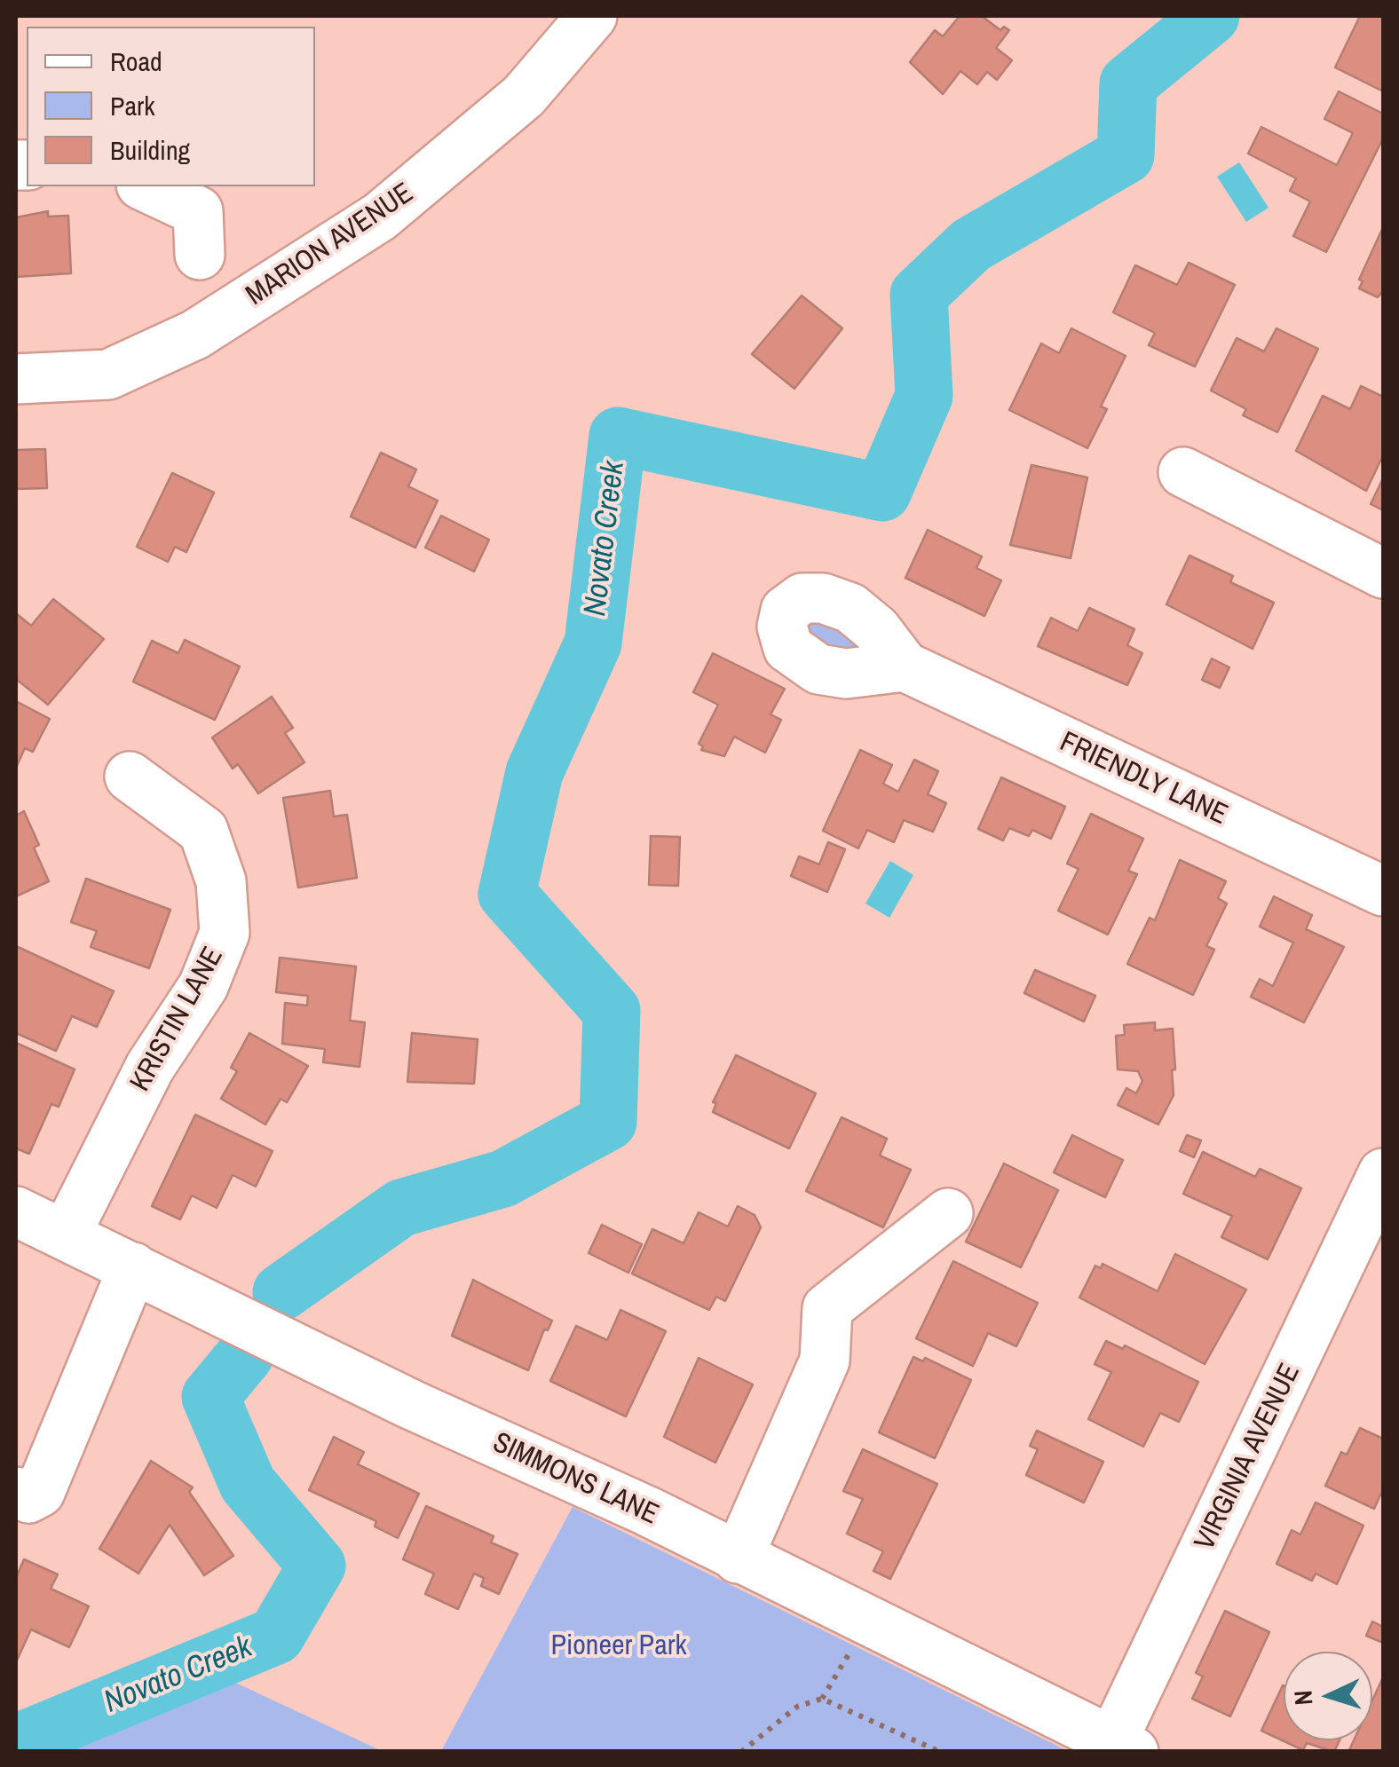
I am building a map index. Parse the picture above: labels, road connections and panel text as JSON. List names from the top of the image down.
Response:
{
  "streets": {
    "street": [
      "MARION AVENUE",
      "FRIENDLY LANE",
      "KRISTIN LANE",
      "VIRGINIA AVENUE",
      "SIMMONS LANE"
    ]
  },
  "crossings": [
    ["KRISTIN LANE", "SIMMONS LANE"],
    ["VIRGINIA AVENUE", "SIMMONS LANE"]
  ],
  "water": ["Novato Creek"],
  "parks": ["Pioneer Park"],
  "legend": ["Road", "Park", "Building"],
  "north": "left"
}
